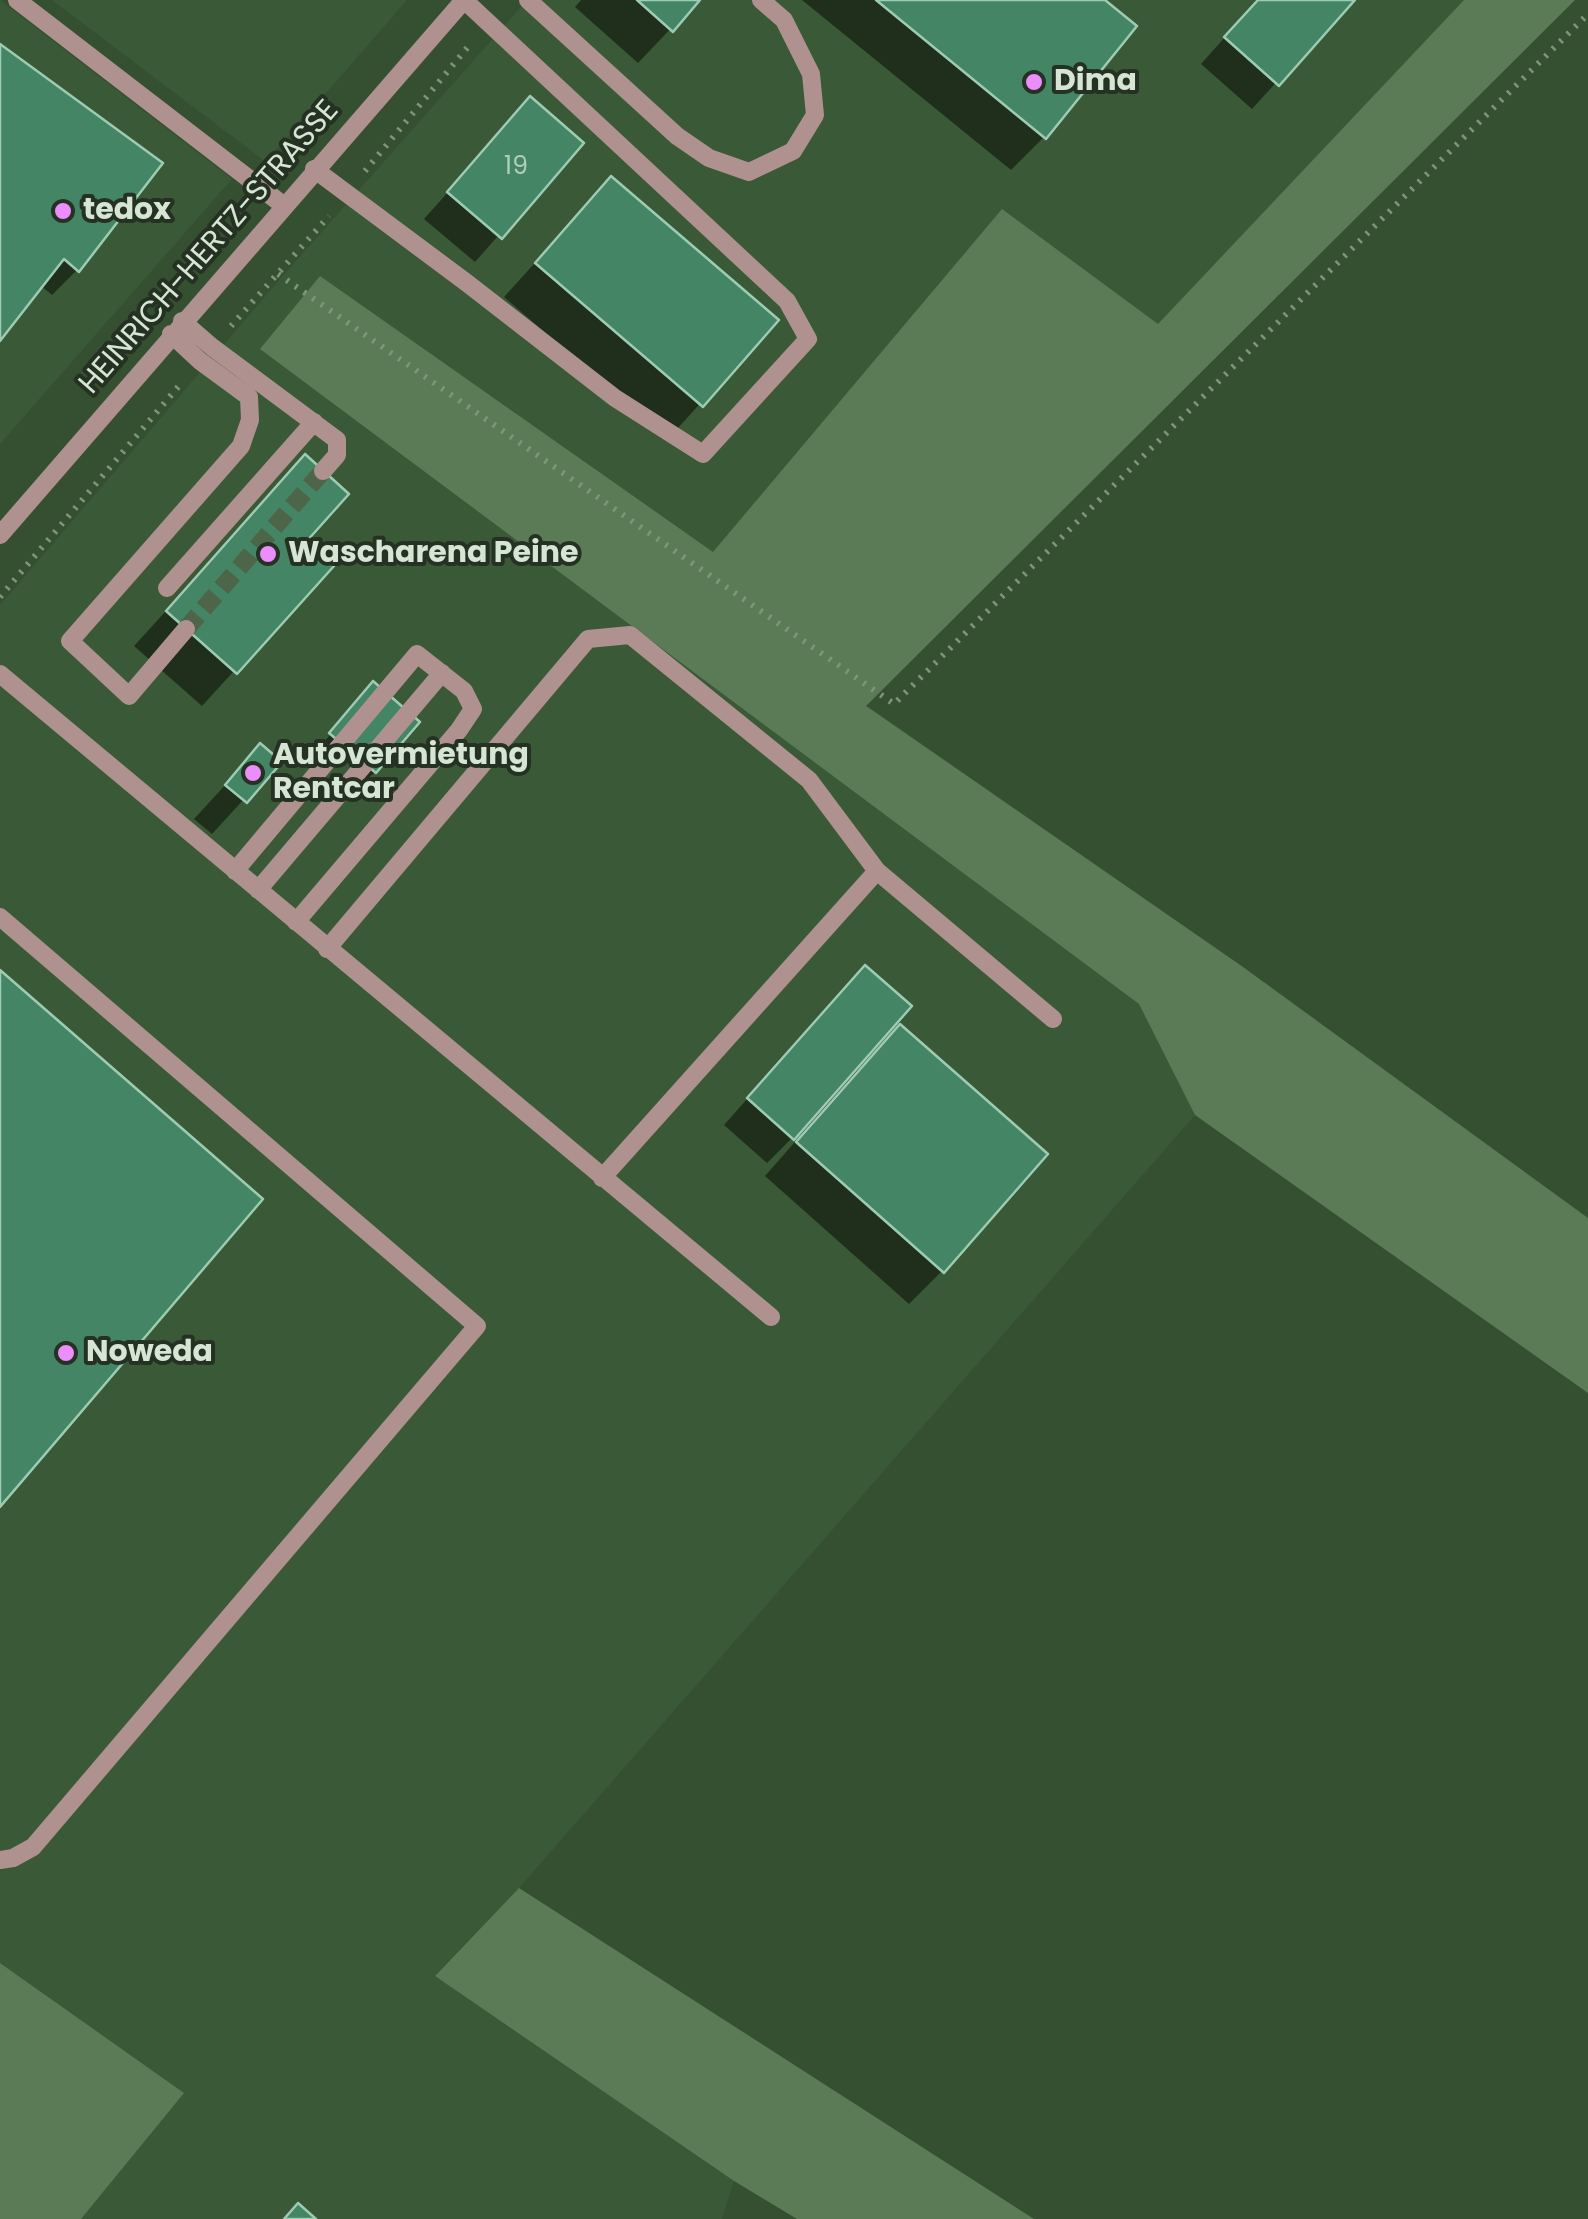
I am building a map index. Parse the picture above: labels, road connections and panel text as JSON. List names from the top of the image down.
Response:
{
  "streets": {
    "street": ["HEINRICH-HERTZ-STRASSE"]
  },
  "places": [
    "Dima",
    "tedox",
    "Wascharena Peine",
    "Autovermietung Rentcar",
    "Noweda"
  ],
  "house_numbers": ["19"]
}
